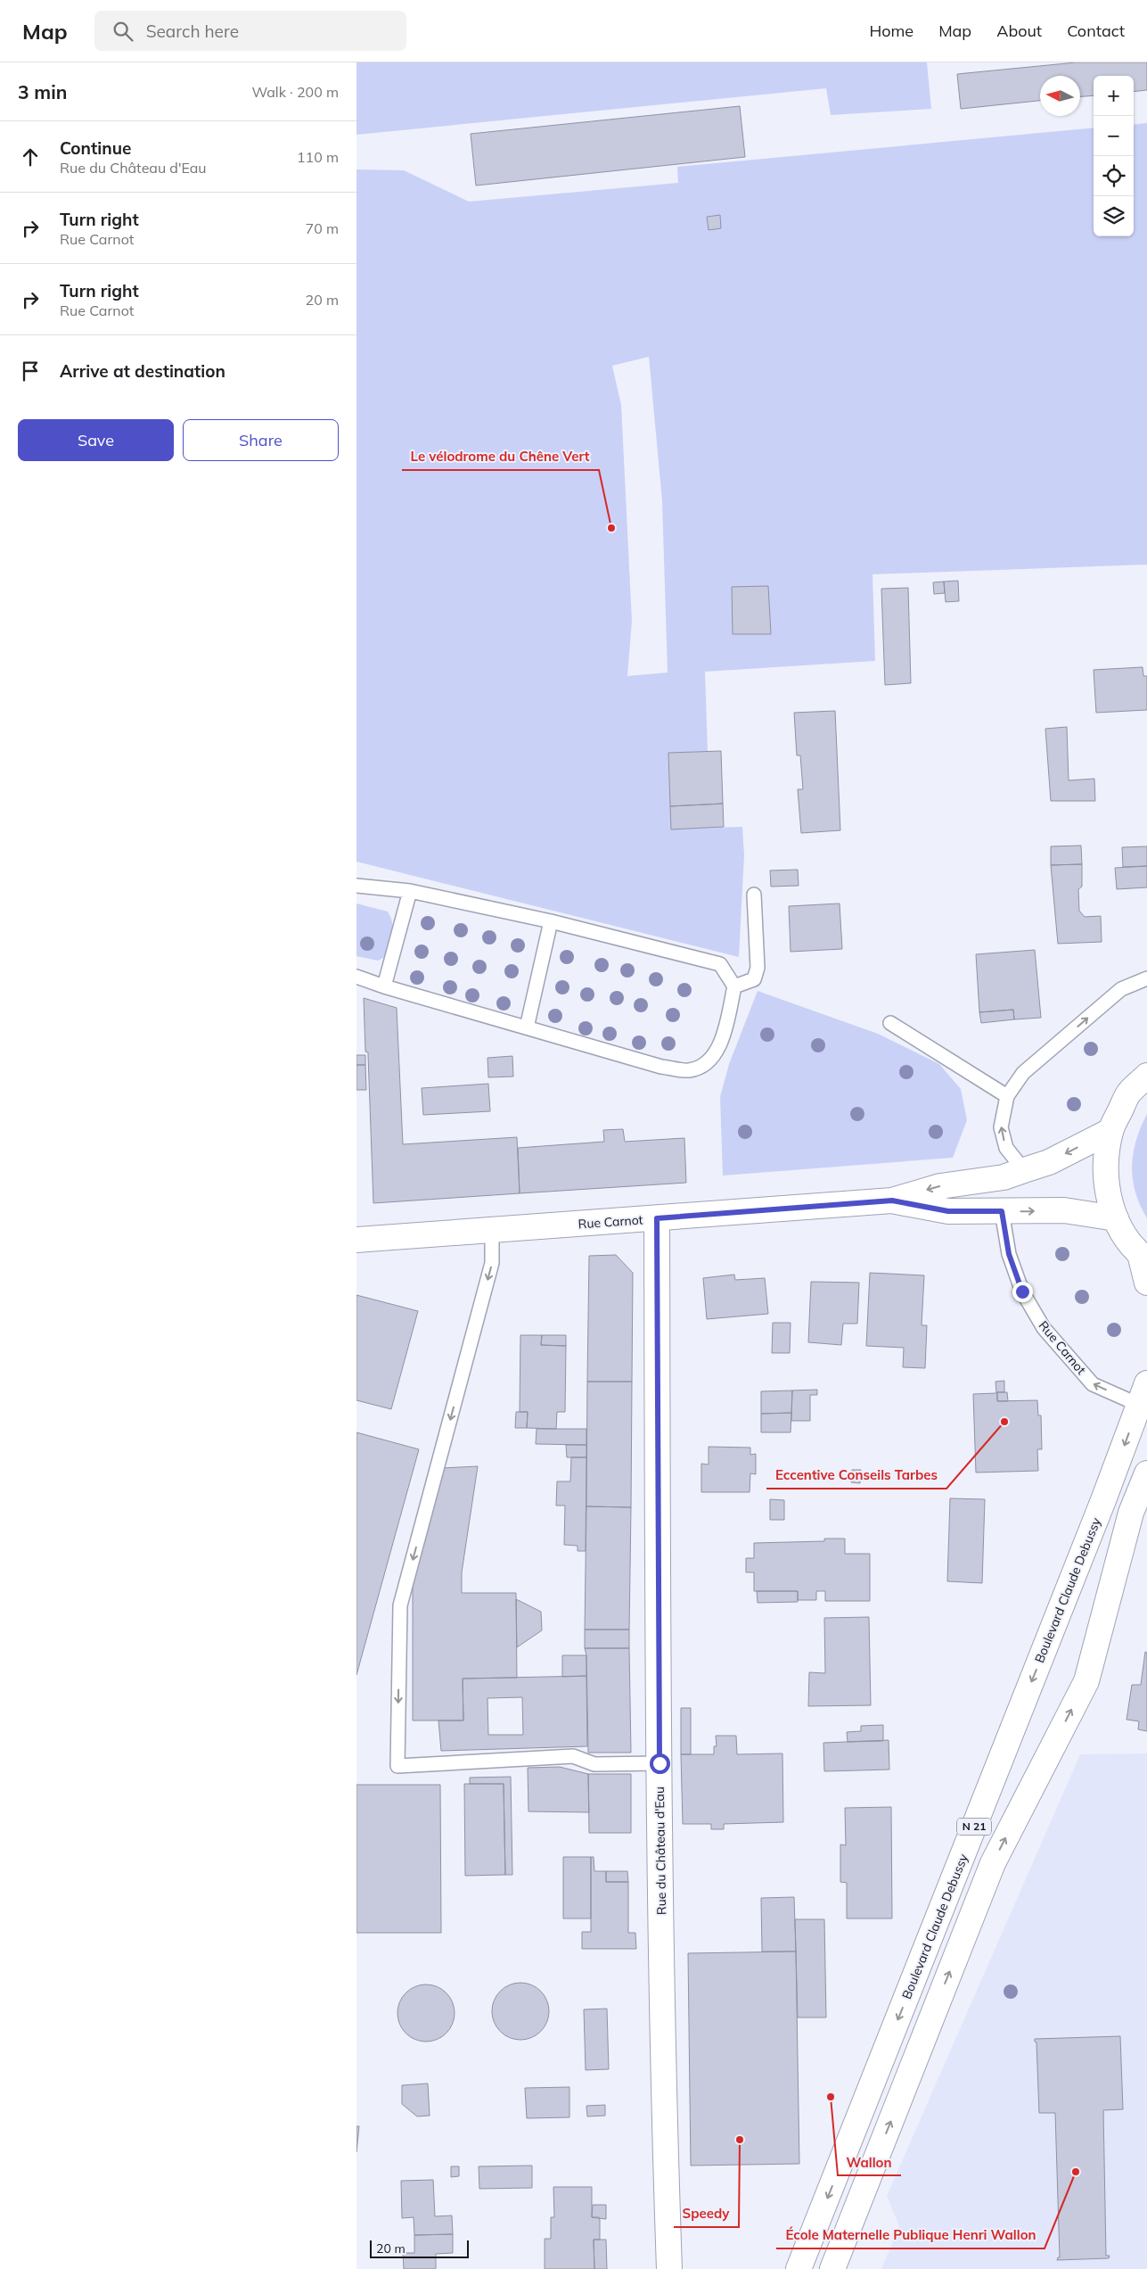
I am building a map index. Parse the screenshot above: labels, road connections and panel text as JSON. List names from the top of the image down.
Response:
{
  "streets": {
    "main road": [
      "Rue Carnot",
      "Boulevard Claude Debussy",
      "N 21",
      "Rue du Château d'Eau"
    ]
  },
  "crossings": [
    ["Rue Carnot", "Boulevard Claude Debussy"],
    ["Rue Carnot", "Rue du Château d'Eau"]
  ],
  "places": [
    "Le vélodrome du Chêne Vert",
    "Eccentive Conseils Tarbes",
    "Wallon",
    "Speedy",
    "École Maternelle Publique Henri Wallon"
  ],
  "scale_bar": "20 m",
  "north": "left",
  "page": {
    "header": "Map",
    "search": "Search here",
    "nav": [
      "Home",
      "Map",
      "About",
      "Contact"
    ],
    "heading": ["3 min", "Walk · 200 m"],
    "map_buttons": ["+", "−"],
    "list": [
      ["Continue", "Rue du Château d'Eau", "110 m"],
      ["Turn right", "Rue Carnot", "70 m"],
      ["Turn right", "Rue Carnot", "20 m"],
      "Arrive at destination"
    ],
    "buttons": ["Save", "Share"],
    "scale": "20 m"
  }
}
